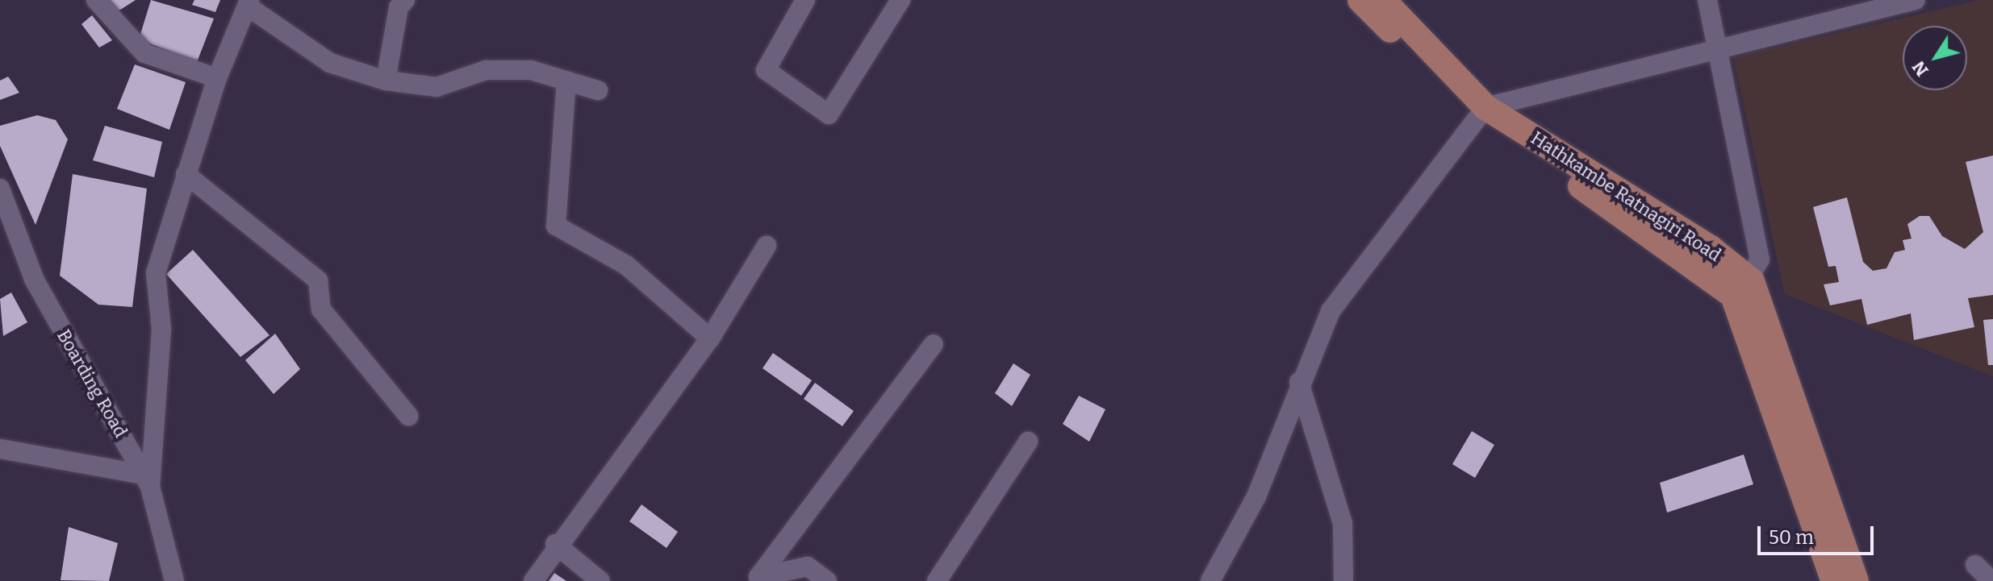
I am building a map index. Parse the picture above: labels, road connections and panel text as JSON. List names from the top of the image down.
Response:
{
  "streets": {
    "main road": ["Hathkambe Ratnagiri Road"],
    "street": ["Boarding Road"]
  },
  "scale_bar": "50 m",
  "north": "bottom left"
}
